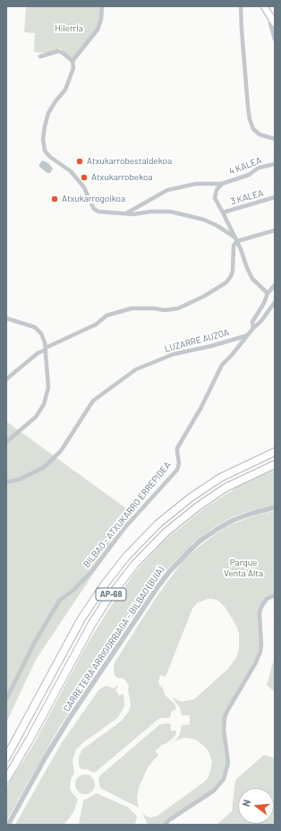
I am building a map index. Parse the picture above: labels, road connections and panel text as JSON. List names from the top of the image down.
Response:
{
  "streets": {
    "highway": ["AP-68"],
    "street": [
      "4 KALEA",
      "3 KALEA",
      "LUZARRE AUZOA",
      "BILBAO - ATXUKARRO ERREPIDEA",
      "CARRETERA ARRIGORRIAGA - BILBAO (BUIA)"
    ]
  },
  "crossings": [
    ["LUZARRE AUZOA", "BILBAO - ATXUKARRO ERREPIDEA"]
  ],
  "parks": ["Hilerria", "Parque Venta Alta"],
  "places": ["Atxukarrobestaldekoa", "Atxukarrobekoa", "Atxukarrogoikoa"],
  "north": "left"
}
